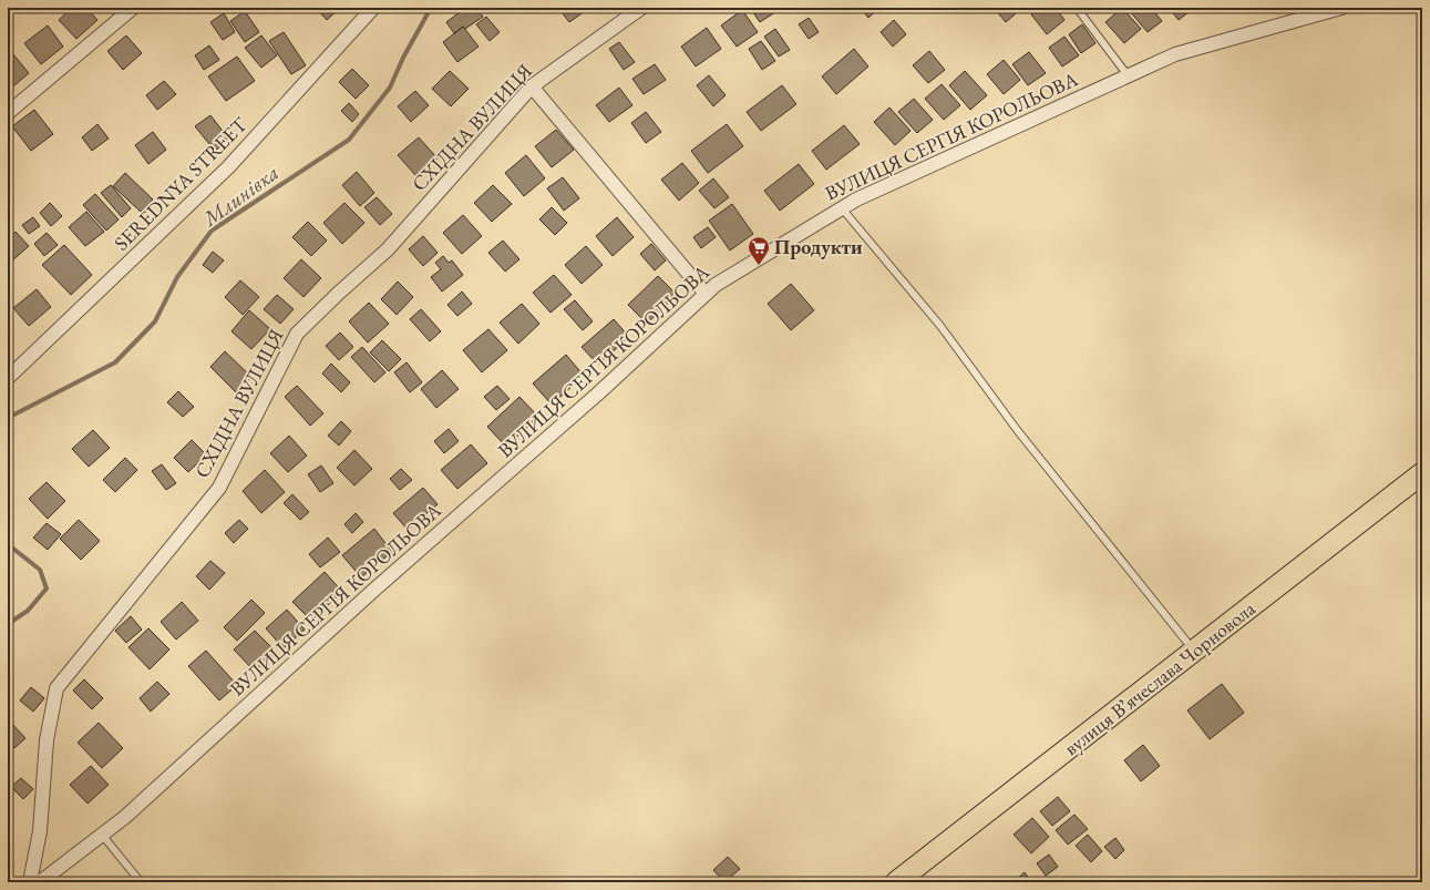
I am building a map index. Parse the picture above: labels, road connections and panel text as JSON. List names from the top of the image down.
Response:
{
  "streets": {
    "main road": ["вулиця Вʼячеслава Чорновола"],
    "street": ["СХІДНА ВУЛИЦЯ", "ВУЛИЦЯ СЕРГІЯ КОРОЛЬОВА", "SEREDNYA STREET"]
  },
  "water": ["Млинівка"],
  "places": {
    "supermarket": ["Продукти"]
  }
}
